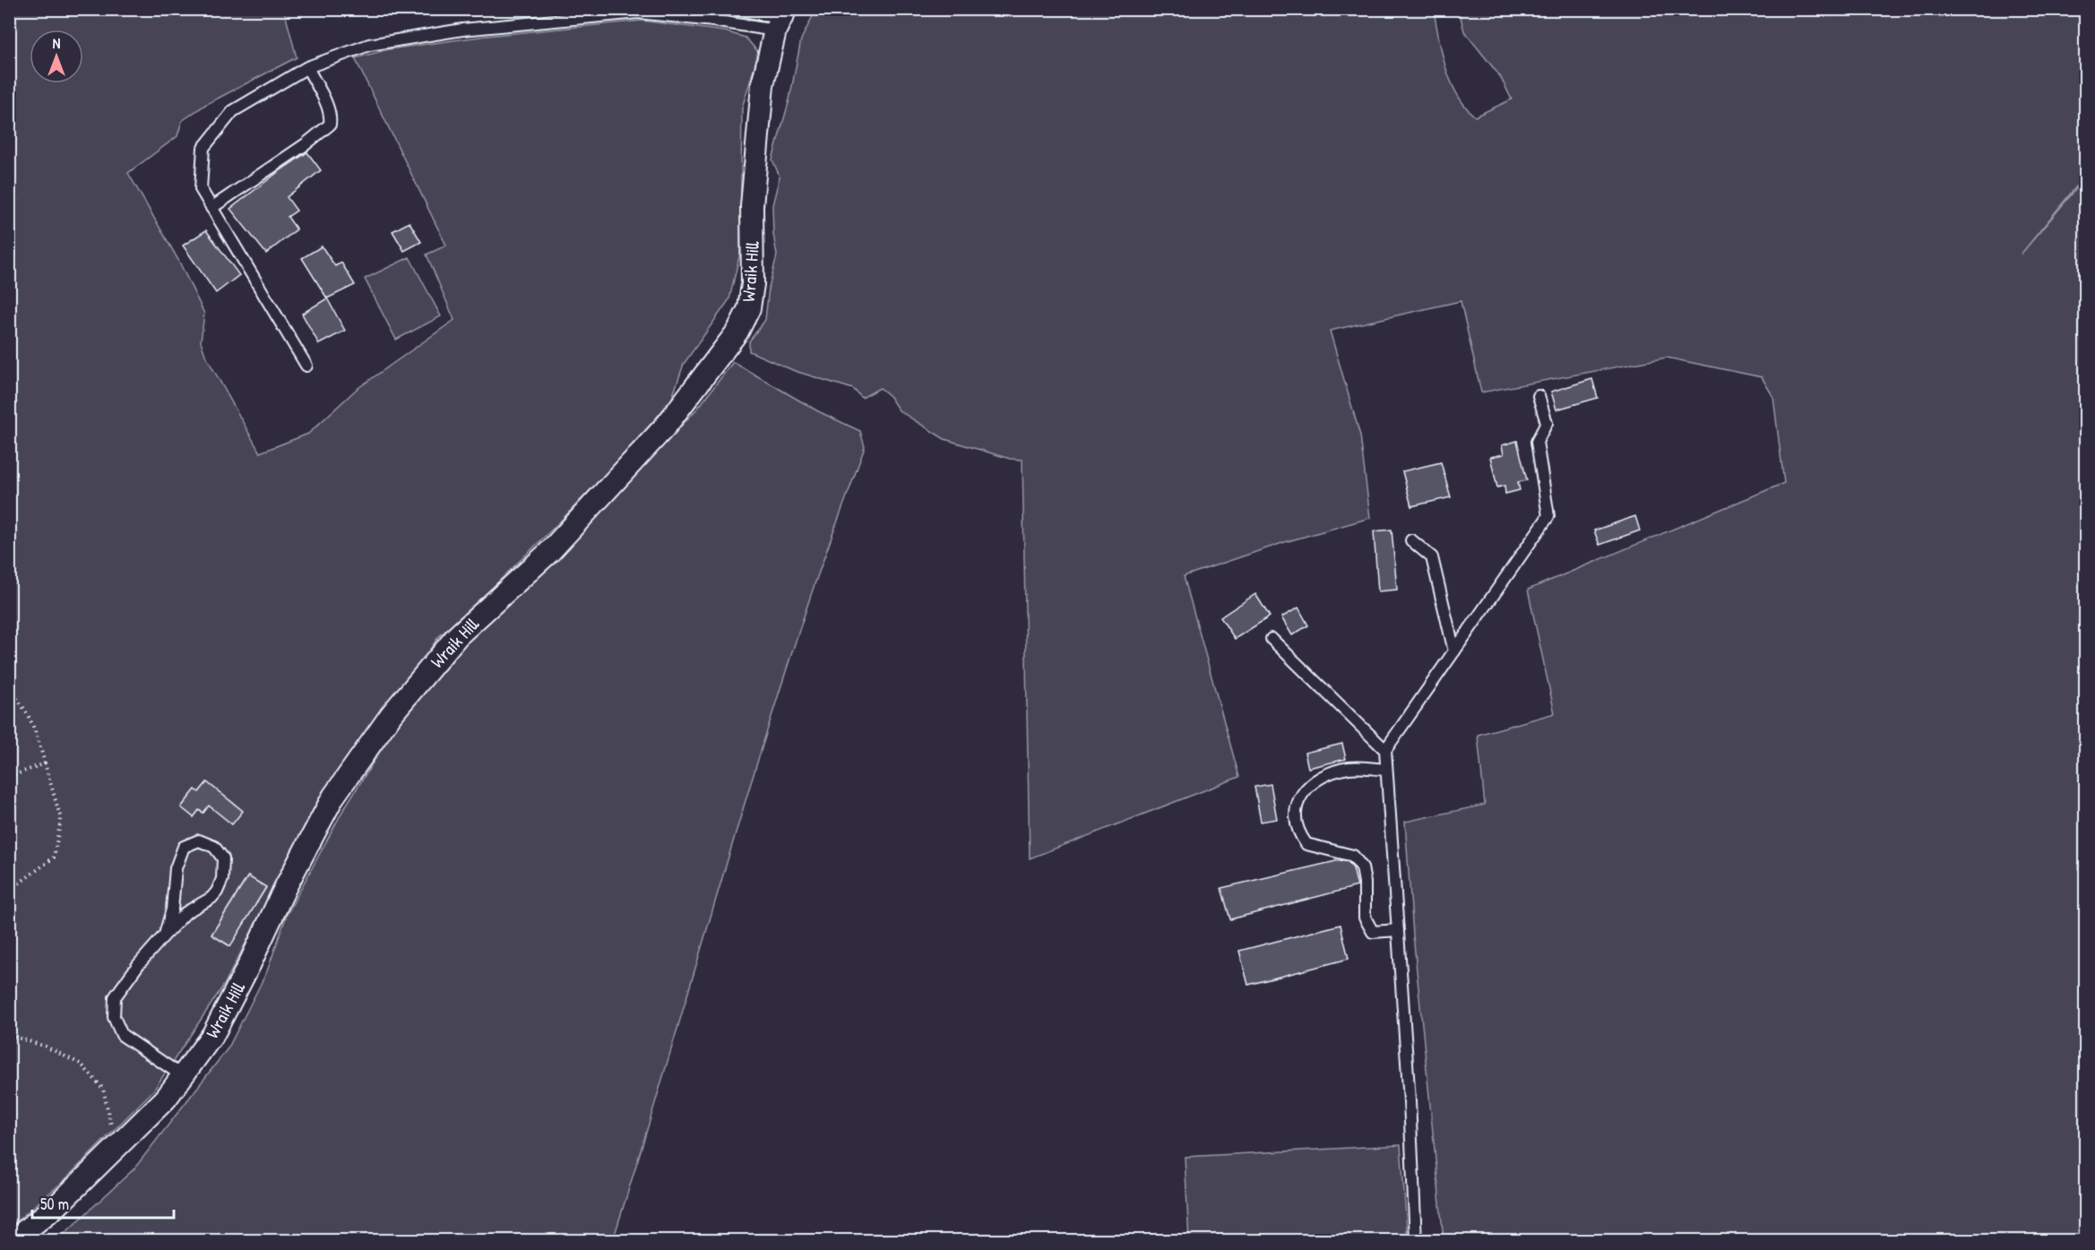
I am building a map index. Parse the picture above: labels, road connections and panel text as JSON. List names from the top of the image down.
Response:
{
  "streets": {
    "street": ["Wraik Hill"]
  },
  "scale_bar": "50 m",
  "north": "top"
}
